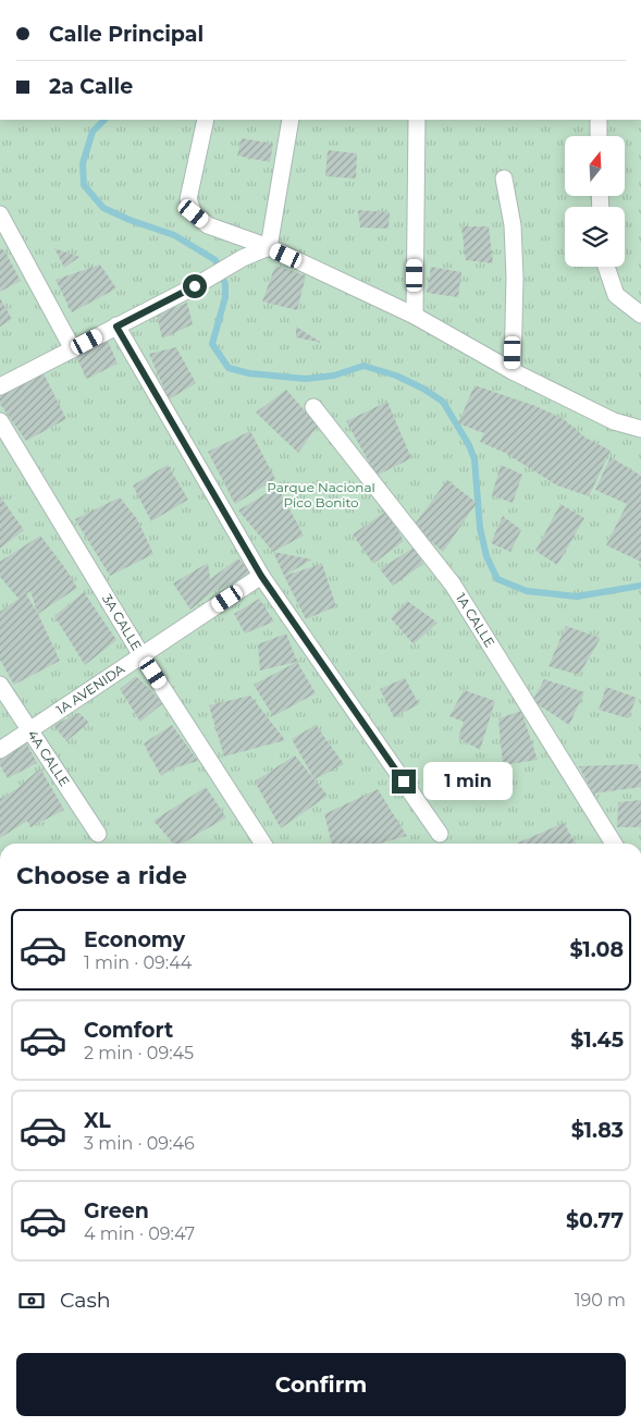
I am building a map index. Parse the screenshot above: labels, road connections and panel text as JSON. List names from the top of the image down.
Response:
{
  "streets": {
    "street": [
      "1A CALLE",
      "3A CALLE",
      "1A AVENIDA",
      "4A CALLE"
    ]
  },
  "crossings": [
    ["3A CALLE", "1A AVENIDA"],
    ["1A AVENIDA", "4A CALLE"]
  ],
  "parks": ["Parque Nacional Pico Bonito"],
  "north": "top",
  "page": {
    "banner": ["Calle Principal", "2a Calle"],
    "bubble": "1 min",
    "heading": "Choose a ride",
    "list": [
      {
        "name": "Economy",
        "note": "1 min · 09:44",
        "value": "$1.08"
      },
      {
        "name": "Comfort",
        "note": "2 min · 09:45",
        "value": "$1.45"
      },
      {
        "name": "XL",
        "note": "3 min · 09:46",
        "value": "$1.83"
      },
      {
        "name": "Green",
        "note": "4 min · 09:47",
        "value": "$0.77"
      }
    ],
    "pay": ["Cash", "190 m"],
    "buttons": "Confirm"
  }
}
